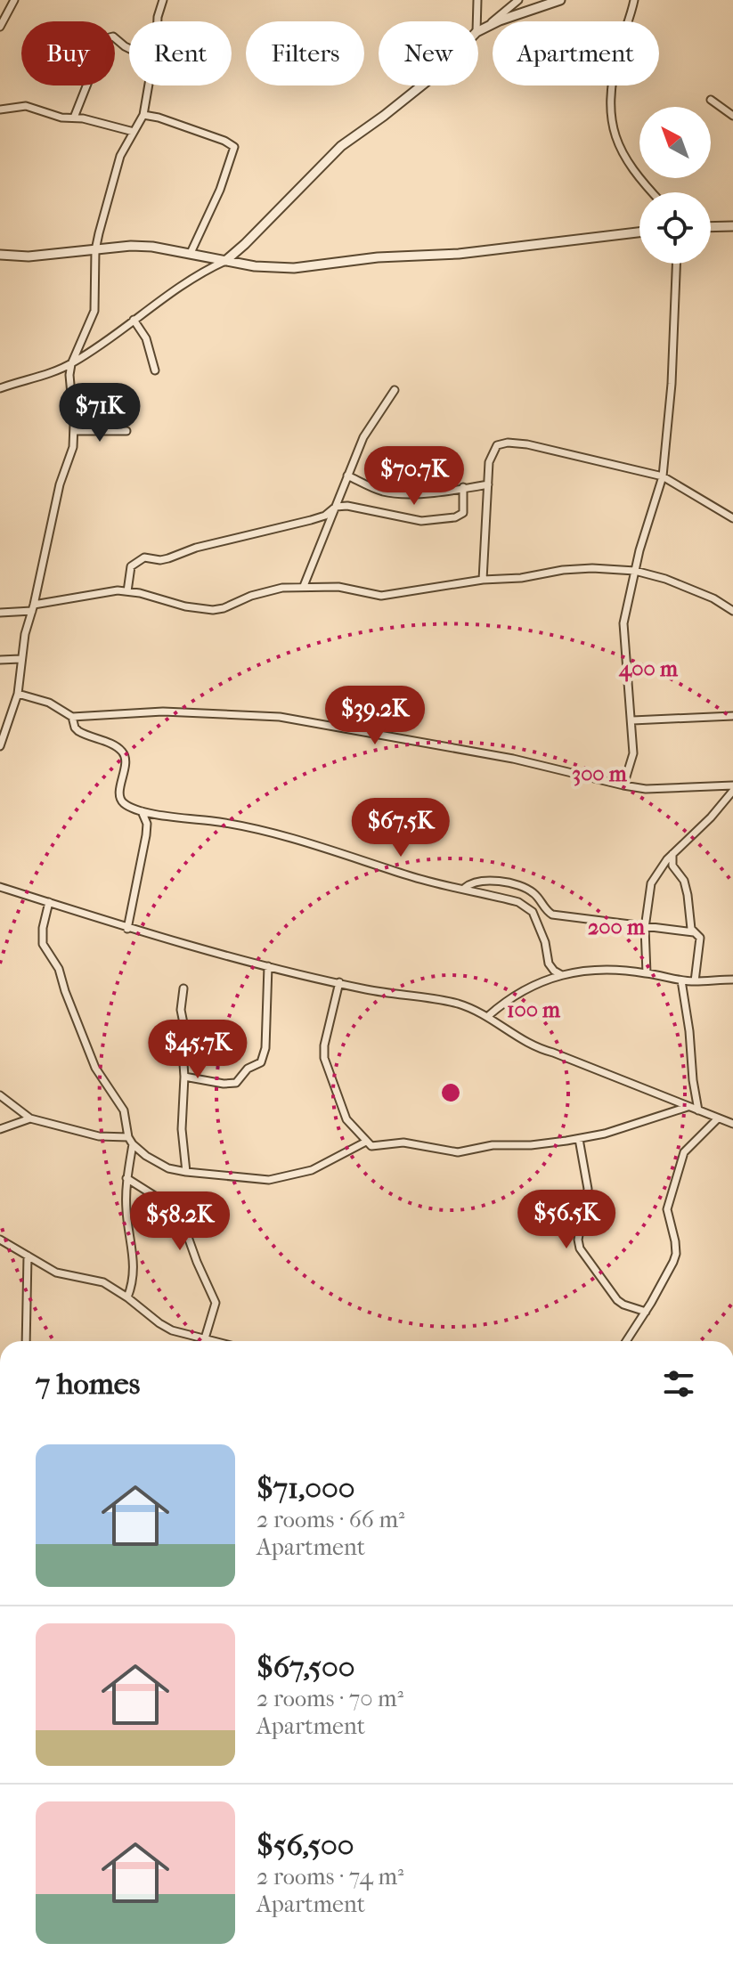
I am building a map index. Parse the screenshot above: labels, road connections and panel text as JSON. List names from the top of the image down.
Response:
{
  "north": "top left",
  "page": {
    "chip": [
      "Buy",
      "Rent",
      "Filters",
      "New",
      "Apartment"
    ],
    "price": [
      "$71K",
      "$70.7K",
      "$39.2K",
      "$67.5K",
      "$45.7K",
      "$56.5K",
      "$58.2K"
    ],
    "heading": "7 homes",
    "list": [
      {
        "name": "$71,000",
        "note": "2 rooms · 66 m² · Apartment"
      },
      {
        "name": "$67,500",
        "note": "2 rooms · 70 m² · Apartment"
      },
      {
        "name": "$56,500",
        "note": "2 rooms · 74 m² · Apartment"
      }
    ]
  },
  "rings": [
    "400 m",
    "300 m",
    "200 m",
    "100 m"
  ]
}
